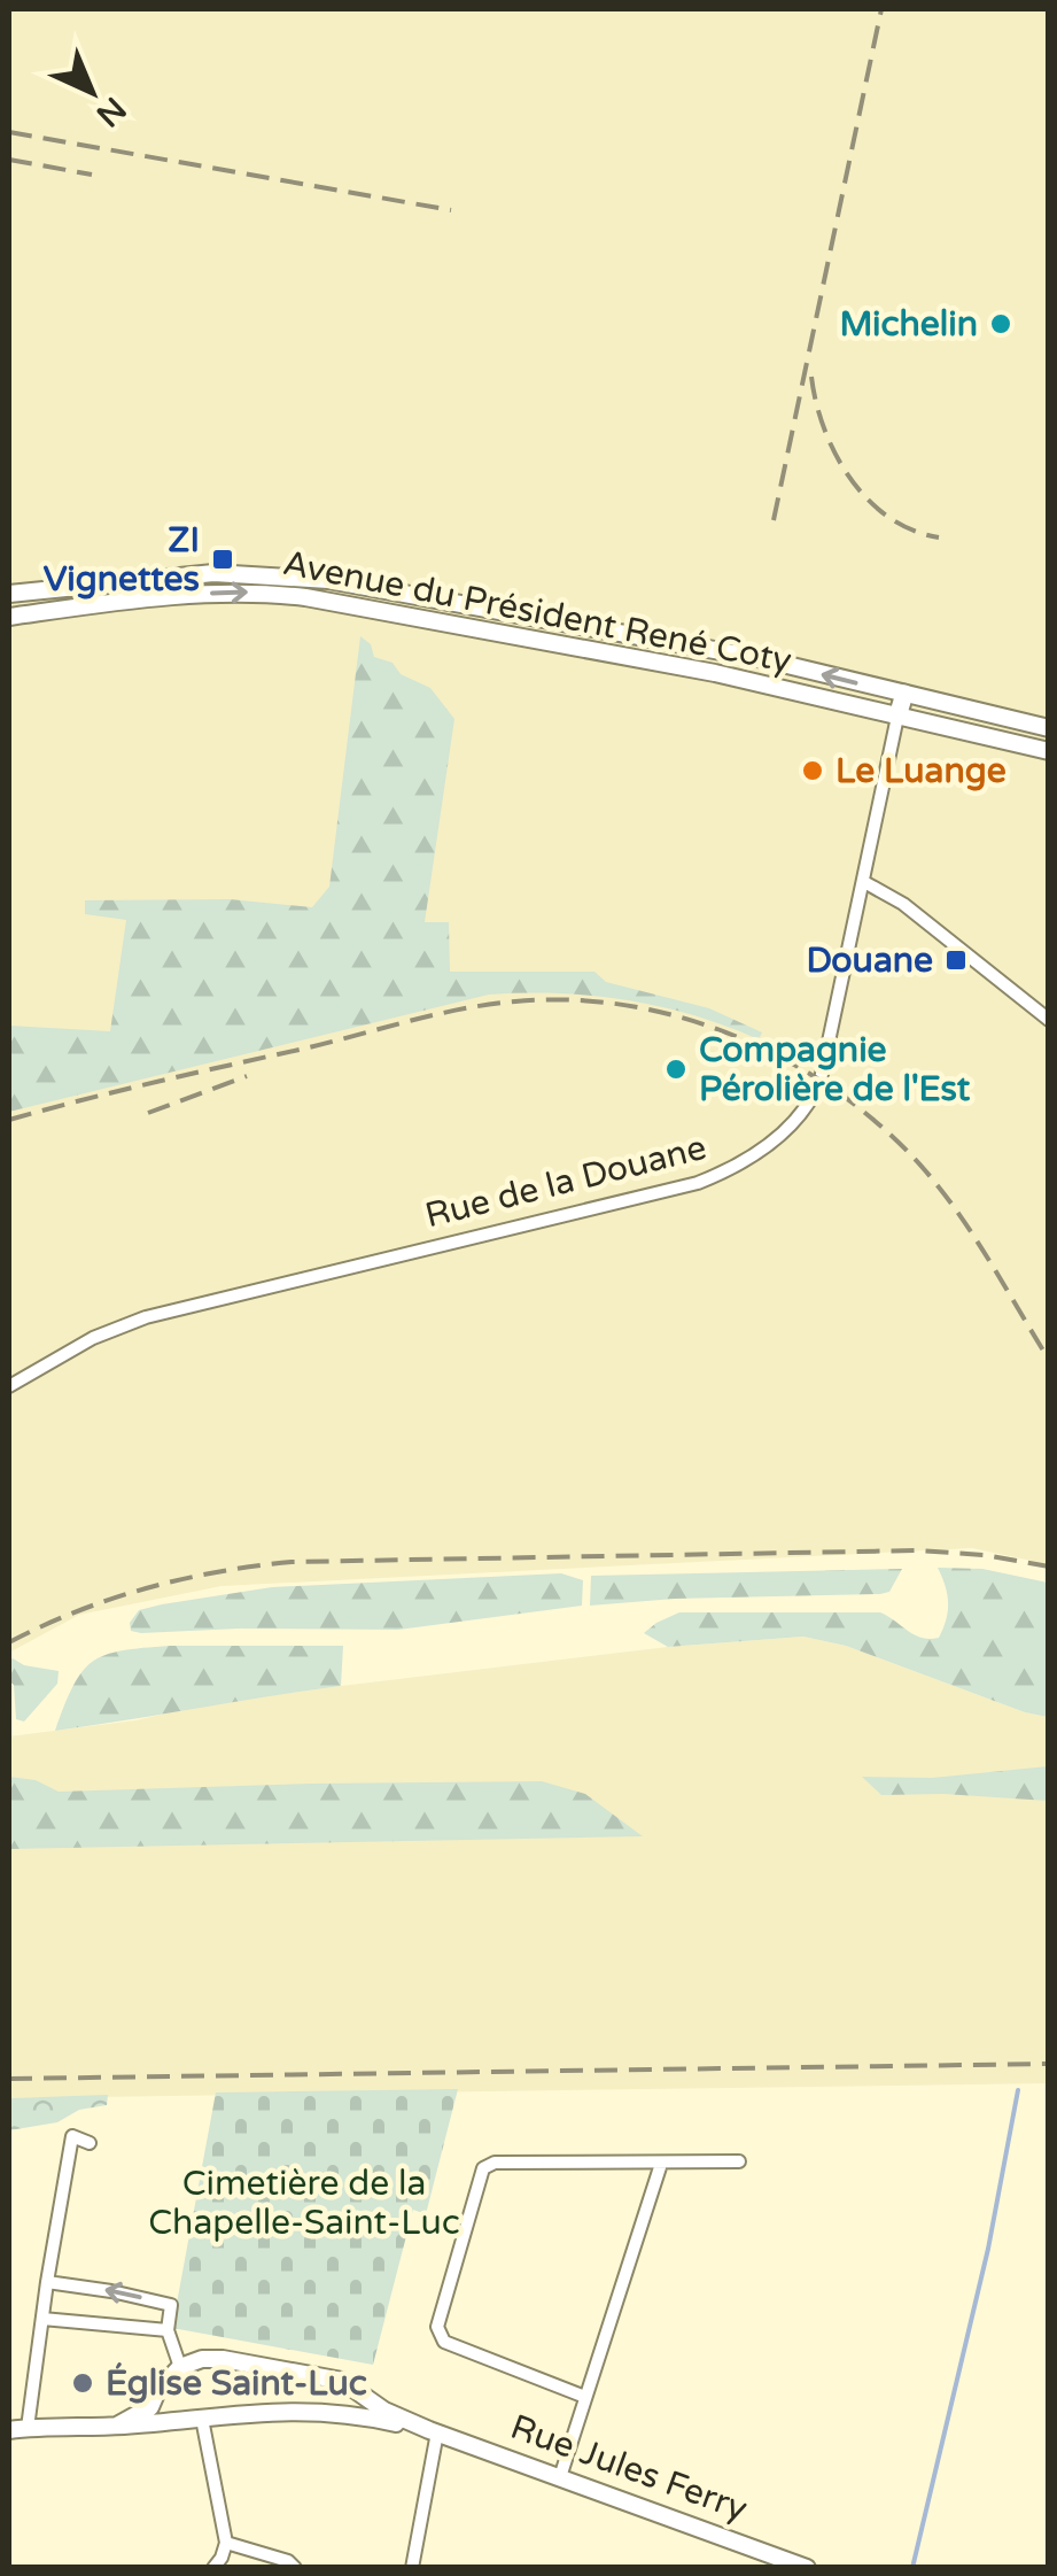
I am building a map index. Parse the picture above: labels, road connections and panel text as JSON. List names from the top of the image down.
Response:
{
  "streets": {
    "main road": ["Avenue du Président René Coty", "Rue Jules Ferry"],
    "street": ["Rue de la Douane"]
  },
  "crossings": [
    ["Avenue du Président René Coty", "Rue de la Douane"]
  ],
  "parks": ["Cimetière de la Chapelle-Saint-Luc"],
  "places": {
    "other": [
      "Michelin",
      "Le Luange",
      "Compagnie Pérolière de l'Est",
      "Église Saint-Luc"
    ],
    "transit": ["ZI Vignettes", "Douane"]
  },
  "north": "bottom right"
}
